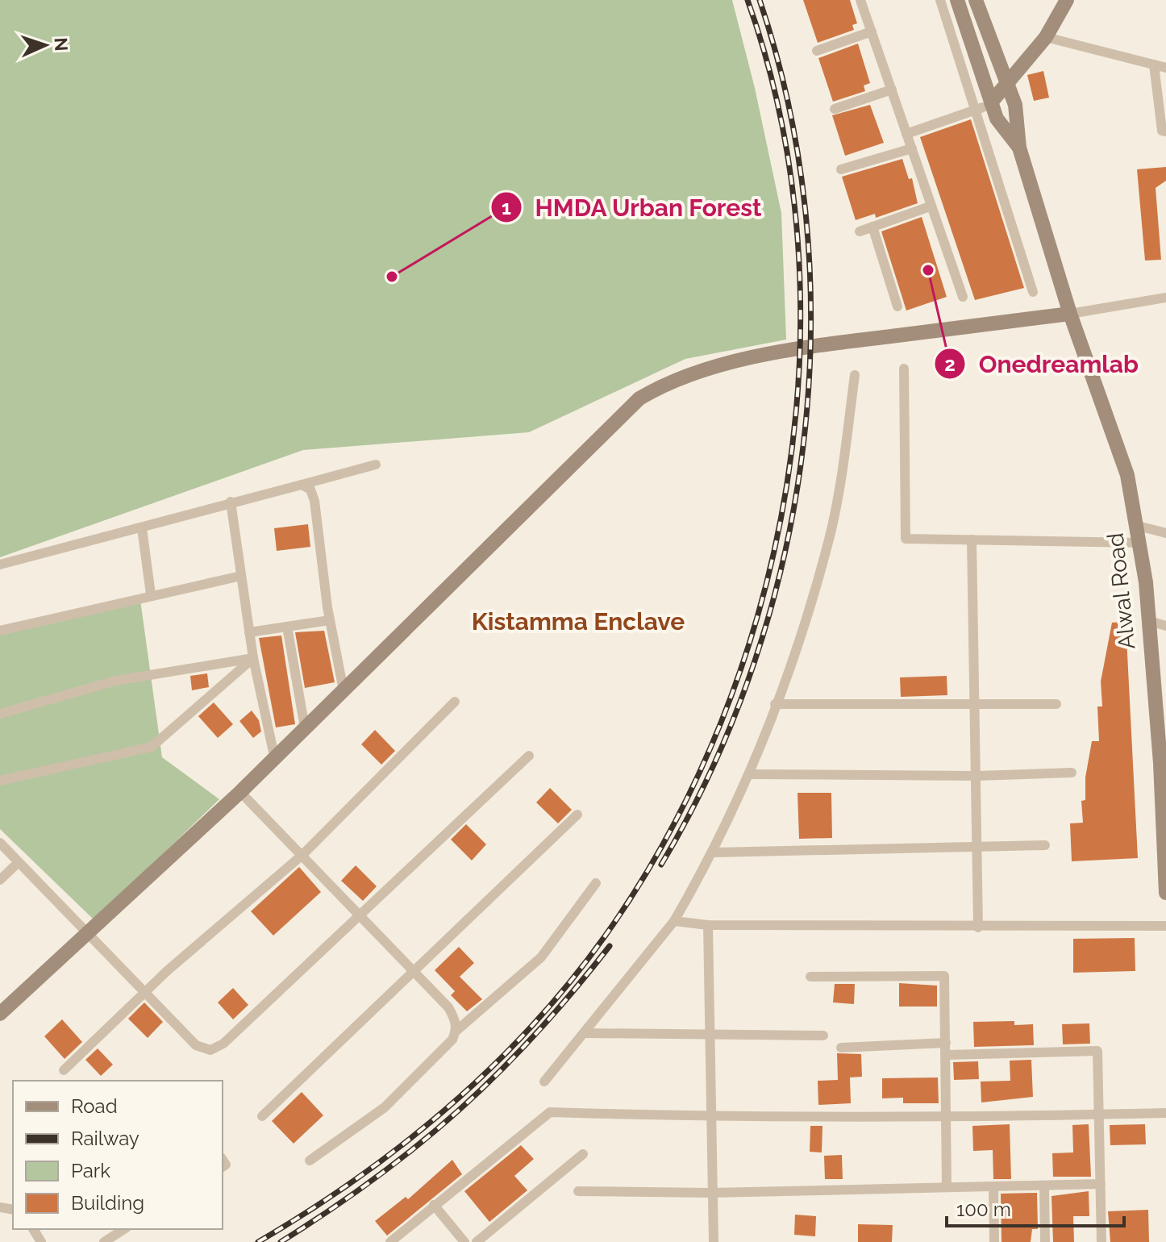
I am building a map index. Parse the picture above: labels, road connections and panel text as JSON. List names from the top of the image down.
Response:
{
  "streets": {
    "street": ["Alwal Road"]
  },
  "districts": ["Kistamma Enclave"],
  "places": ["Onedreamlab", "HMDA Urban Forest"],
  "legend": [
    "Road",
    "Railway",
    "Park",
    "Building"
  ],
  "scale_bar": "100 m",
  "north": "right"
}
